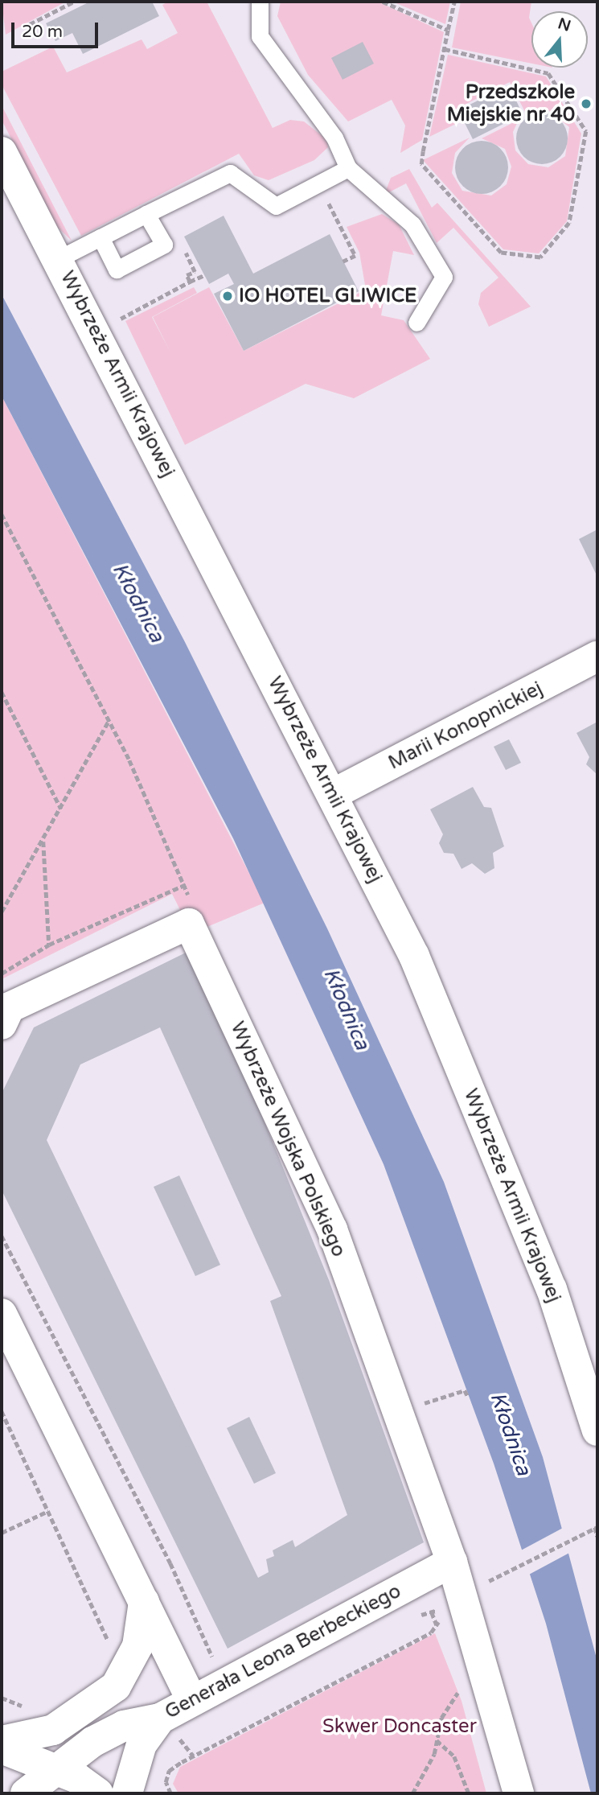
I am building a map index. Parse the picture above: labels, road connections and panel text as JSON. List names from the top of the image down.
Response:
{
  "streets": {
    "street": [
      "Wybrzeże Armii Krajowej",
      "Marii Konopnickiej",
      "Wybrzeże Wojska Polskiego",
      "Generała Leona Berbeckiego"
    ]
  },
  "crossings": [
    ["Wybrzeże Armii Krajowej", "Marii Konopnickiej"],
    ["Wybrzeże Wojska Polskiego", "Generała Leona Berbeckiego"]
  ],
  "water": ["Kłodnica"],
  "parks": ["Skwer Doncaster"],
  "places": ["Przedszkole Miejskie nr 40", "IO HOTEL GLIWICE"],
  "scale_bar": "20 m",
  "north": "top"
}
